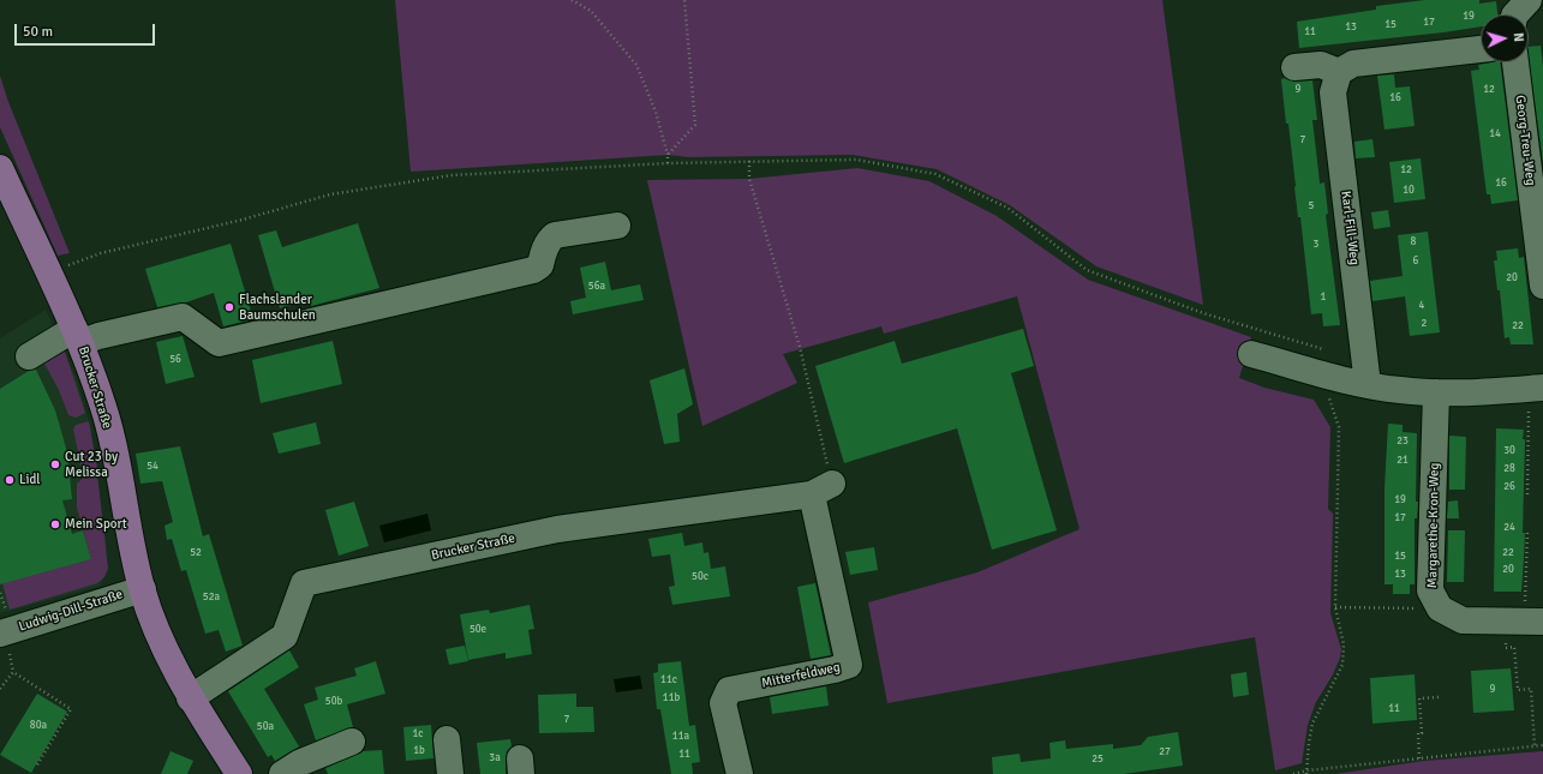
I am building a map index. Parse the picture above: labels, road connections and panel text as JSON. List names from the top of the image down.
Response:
{
  "streets": {
    "main road": ["Brucker Straße"],
    "street": [
      "Georg-Treu-Weg",
      "Karl-Fill-Weg",
      "Margarethe-Kron-Weg",
      "Ludwig-Dill-Straße",
      "Mitterfeldweg"
    ]
  },
  "crossings": [
    ["Brucker Straße", "Ludwig-Dill-Straße"],
    ["Brucker Straße", "Mitterfeldweg"]
  ],
  "places": [
    "Flachslander Baumschulen",
    "Cut 23 by Melissa",
    "Lidl",
    "Mein Sport"
  ],
  "house_numbers": [
    "19",
    "17",
    "15",
    "13",
    "11",
    "9",
    "12",
    "16",
    "14",
    "7",
    "12",
    "16",
    "10",
    "5",
    "8",
    "3",
    "6",
    "20",
    "56a",
    "1",
    "4",
    "2",
    "22",
    "56",
    "23",
    "30",
    "21",
    "54",
    "28",
    "26",
    "19",
    "17",
    "24",
    "52",
    "22",
    "15",
    "20",
    "13",
    "50c",
    "52a",
    "50e",
    "11c",
    "9",
    "11b",
    "50b",
    "11",
    "7",
    "80a",
    "50a",
    "1c",
    "11a",
    "1b",
    "27",
    "11",
    "3a",
    "25"
  ],
  "scale_bar": "50 m",
  "north": "right"
}
